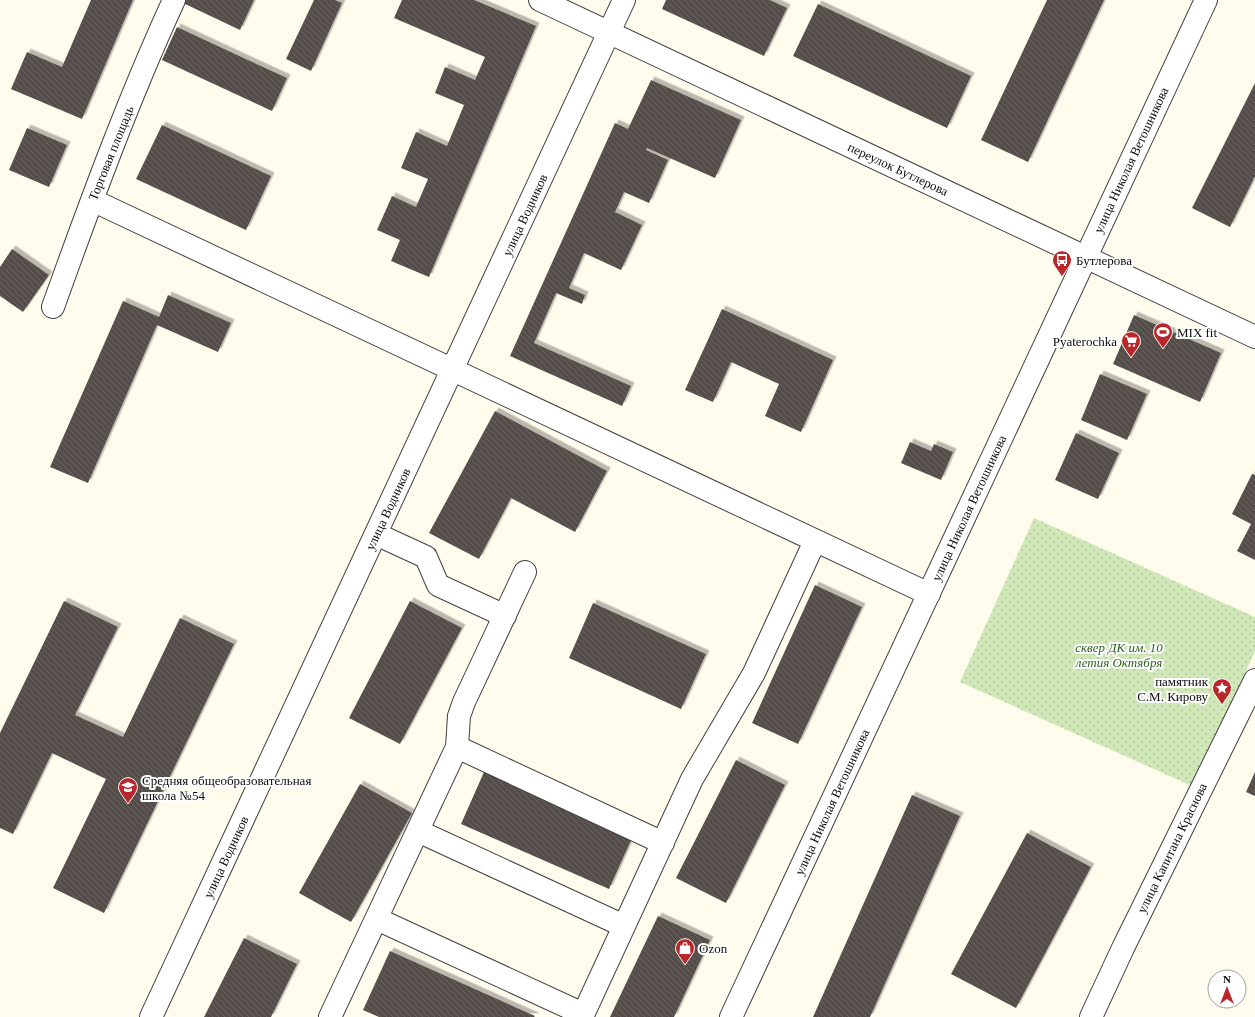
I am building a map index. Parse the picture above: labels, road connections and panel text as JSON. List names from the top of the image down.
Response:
{
  "streets": {
    "street": [
      "Торговая площадь",
      "улица Николая Ветошникова",
      "переулок Бутлерова",
      "улица Водников",
      "улица Капитана Краснова"
    ]
  },
  "crossings": [
    ["улица Николая Ветошникова", "переулок Бутлерова"],
    ["переулок Бутлерова", "улица Водников"]
  ],
  "parks": ["сквер ДК им. 10 летия Октября"],
  "places": {
    "bus stop": ["Бутлерова"],
    "sports": ["MIX fit"],
    "supermarket": ["Pyaterochka"],
    "place": ["памятник С.М. Кирову"],
    "school or university": ["Средняя общеобразовательная школа №54"],
    "shop": ["Ozon"]
  },
  "north": "top"
}
